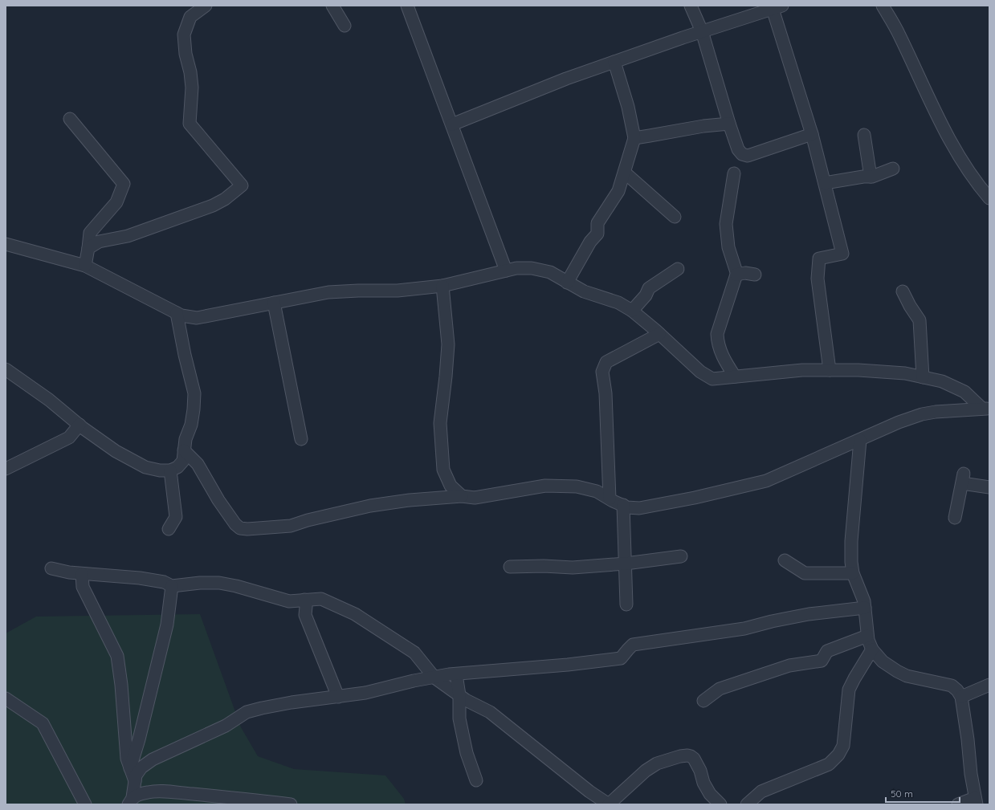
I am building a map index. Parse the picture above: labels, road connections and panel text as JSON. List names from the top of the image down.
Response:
{
  "scale_bar": "50 m"
}
